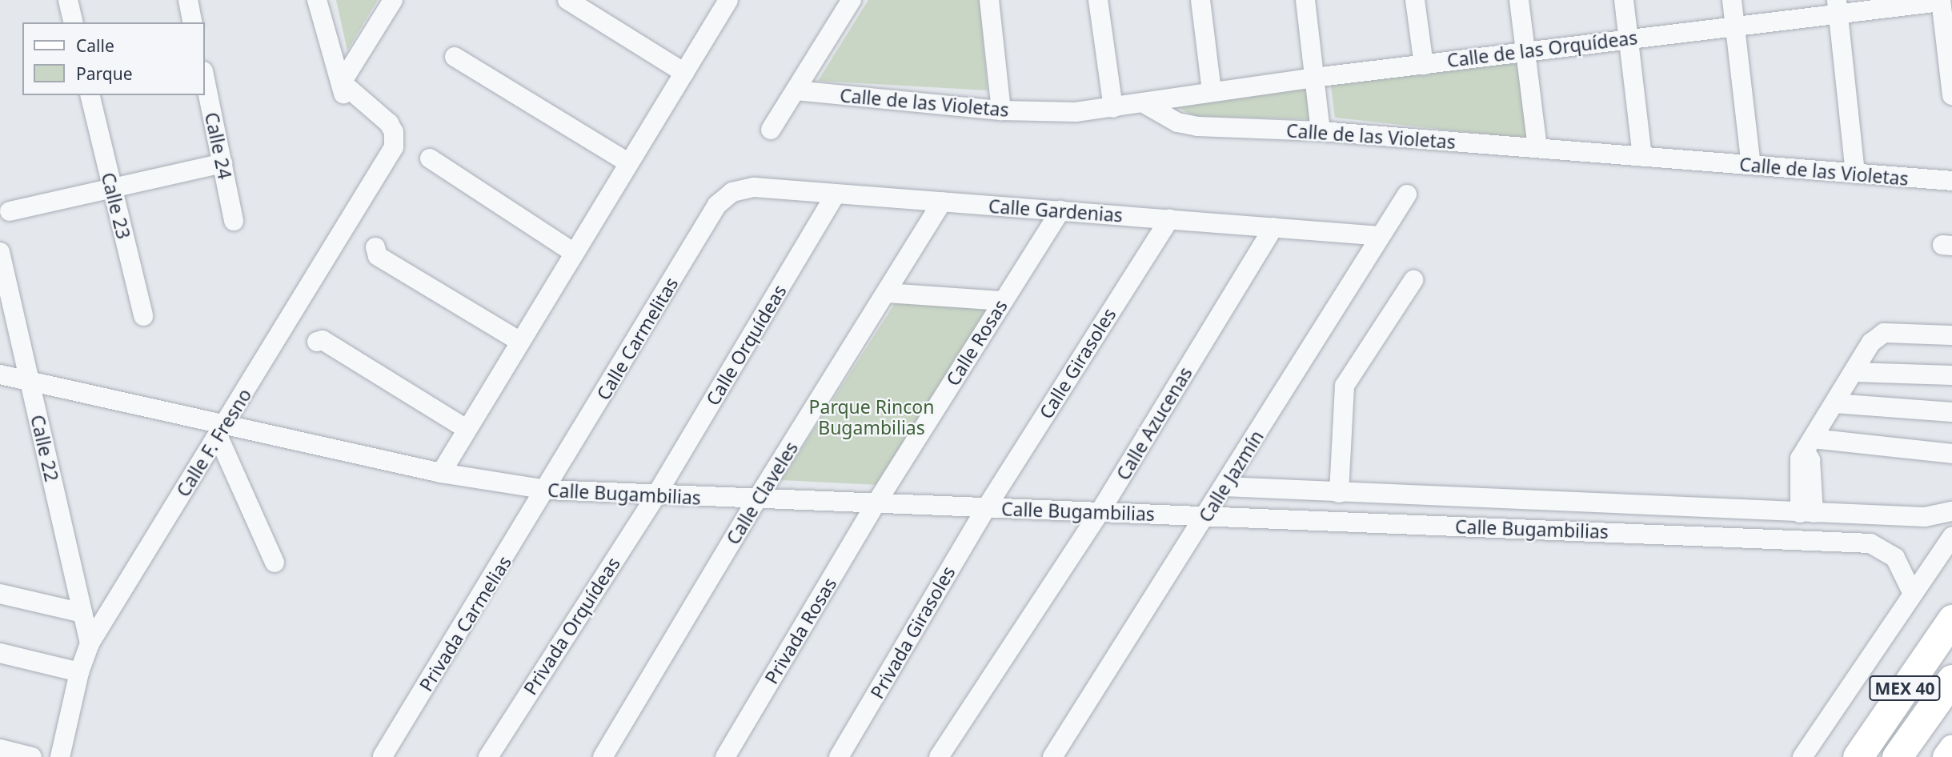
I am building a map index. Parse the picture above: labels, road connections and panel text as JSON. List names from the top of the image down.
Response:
{
  "streets": {
    "highway": ["MEX 40"],
    "street": [
      "Calle de las Orquídeas",
      "Calle de las Violetas",
      "Calle 24",
      "Calle 23",
      "Calle Gardenias",
      "Calle Carmelitas",
      "Calle Rosas",
      "Calle Orquídeas",
      "Calle Girasoles",
      "Calle Azucenas",
      "Calle F. Fresno",
      "Calle 22",
      "Calle Jazmín",
      "Calle Claveles",
      "Calle Bugambilias",
      "Privada Carmelias",
      "Privada Orquídeas",
      "Privada Rosas",
      "Privada Girasoles"
    ]
  },
  "crossings": [
    ["Calle de las Orquídeas", "Calle de las Violetas"],
    ["Calle Gardenias", "Calle Carmelitas"],
    ["Calle Gardenias", "Calle Rosas"],
    ["Calle Gardenias", "Calle Orquídeas"],
    ["Calle Gardenias", "Calle Girasoles"],
    ["Calle Gardenias", "Calle Azucenas"],
    ["Calle Gardenias", "Calle Jazmín"],
    ["Calle Gardenias", "Calle Claveles"],
    ["Calle Carmelitas", "Calle Bugambilias"],
    ["Calle Carmelitas", "Privada Carmelias"],
    ["Calle Rosas", "Calle Bugambilias"],
    ["Calle Rosas", "Privada Rosas"],
    ["Calle Orquídeas", "Calle Bugambilias"],
    ["Calle Orquídeas", "Privada Orquídeas"],
    ["Calle Girasoles", "Calle Bugambilias"],
    ["Calle Girasoles", "Privada Girasoles"],
    ["Calle Azucenas", "Calle Bugambilias"],
    ["Calle F. Fresno", "Calle 22"],
    ["Calle F. Fresno", "Calle Bugambilias"],
    ["Calle 22", "Calle Bugambilias"],
    ["Calle Jazmín", "Calle Bugambilias"],
    ["Calle Claveles", "Calle Bugambilias"],
    ["Calle Bugambilias", "Privada Carmelias"],
    ["Calle Bugambilias", "Privada Orquídeas"],
    ["Calle Bugambilias", "Privada Rosas"],
    ["Calle Bugambilias", "Privada Girasoles"]
  ],
  "parks": ["Parque Rincon Bugambilias"],
  "legend": ["Calle", "Parque"]
}
